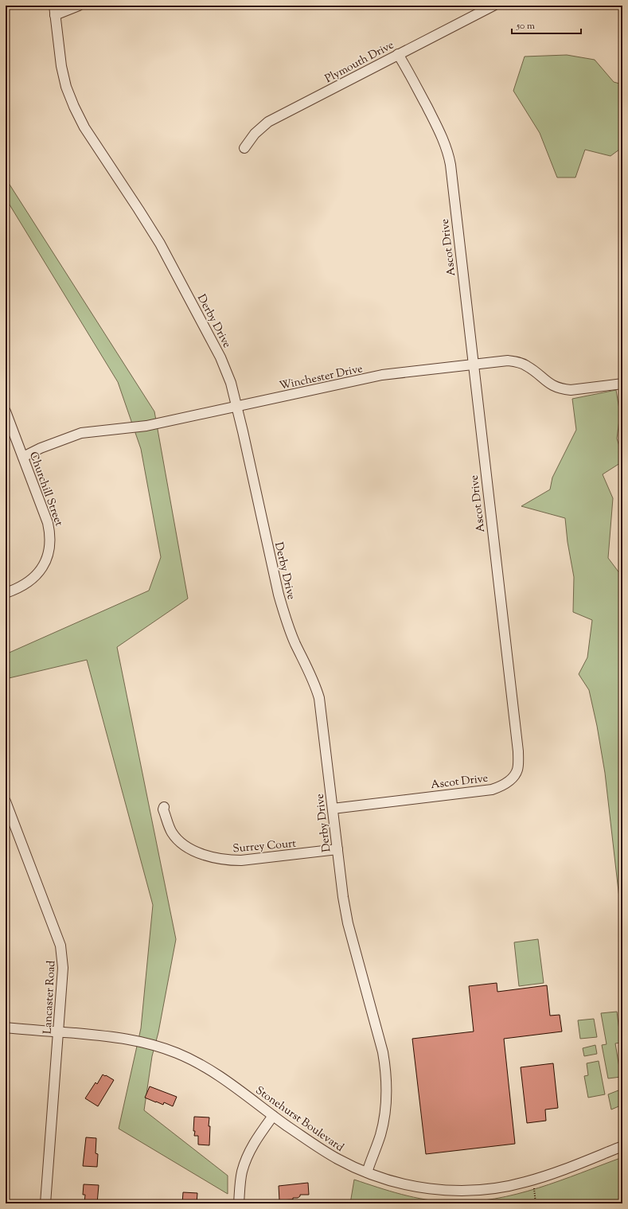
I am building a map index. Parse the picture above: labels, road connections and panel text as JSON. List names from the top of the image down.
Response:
{
  "streets": {
    "street": [
      "Plymouth Drive",
      "Ascot Drive",
      "Derby Drive",
      "Winchester Drive",
      "Churchill Street",
      "Surrey Court",
      "Lancaster Road",
      "Stonehurst Boulevard"
    ]
  },
  "crossings": [
    ["Plymouth Drive", "Ascot Drive"],
    ["Ascot Drive", "Derby Drive"],
    ["Ascot Drive", "Winchester Drive"],
    ["Derby Drive", "Winchester Drive"],
    ["Derby Drive", "Surrey Court"],
    ["Derby Drive", "Stonehurst Boulevard"],
    ["Winchester Drive", "Churchill Street"],
    ["Lancaster Road", "Stonehurst Boulevard"]
  ],
  "scale_bar": "50 m"
}
